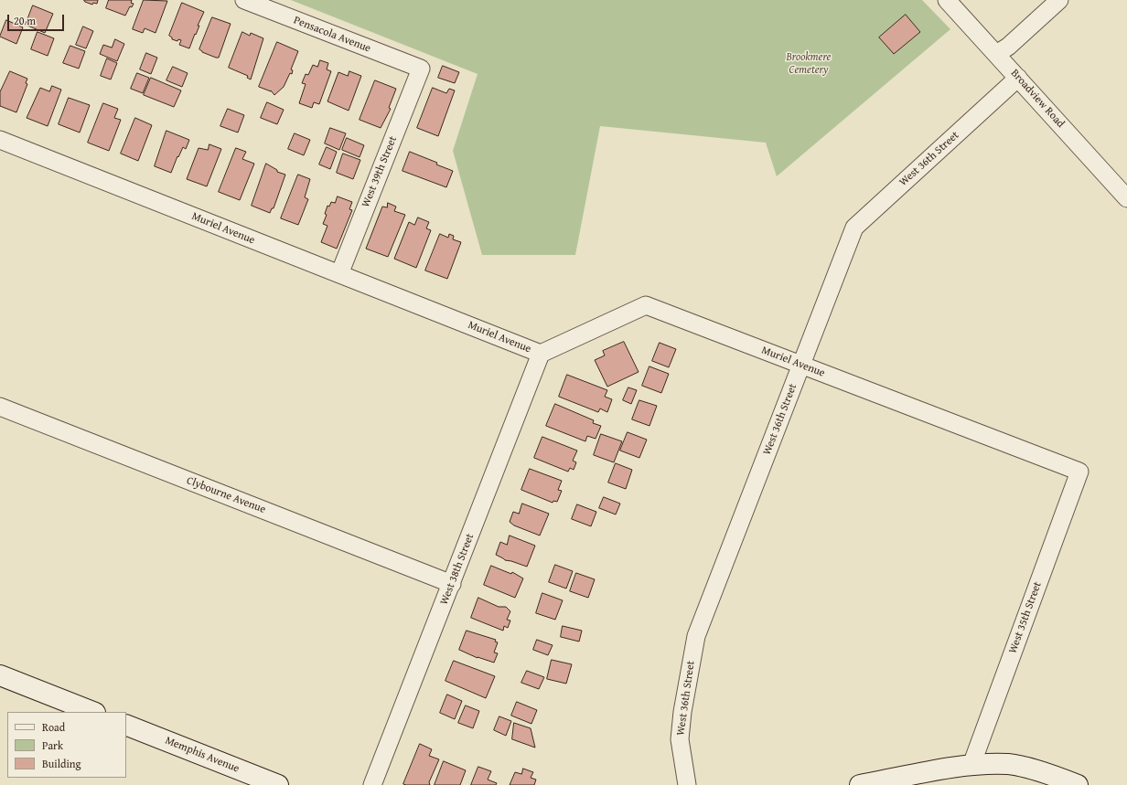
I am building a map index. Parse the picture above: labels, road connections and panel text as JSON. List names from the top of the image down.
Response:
{
  "streets": {
    "main road": ["Memphis Avenue"],
    "street": [
      "Pensacola Avenue",
      "Broadview Road",
      "West 36th Street",
      "West 39th Street",
      "Muriel Avenue",
      "Clybourne Avenue",
      "West 38th Street",
      "West 35th Street"
    ]
  },
  "crossings": [
    ["Pensacola Avenue", "West 39th Street"],
    ["Broadview Road", "West 36th Street"],
    ["West 36th Street", "Muriel Avenue"],
    ["West 39th Street", "Muriel Avenue"],
    ["Muriel Avenue", "West 38th Street"],
    ["Muriel Avenue", "West 35th Street"],
    ["Clybourne Avenue", "West 38th Street"]
  ],
  "parks": ["Brookmere Cemetery"],
  "legend": ["Road", "Park", "Building"],
  "scale_bar": "20 m"
}
